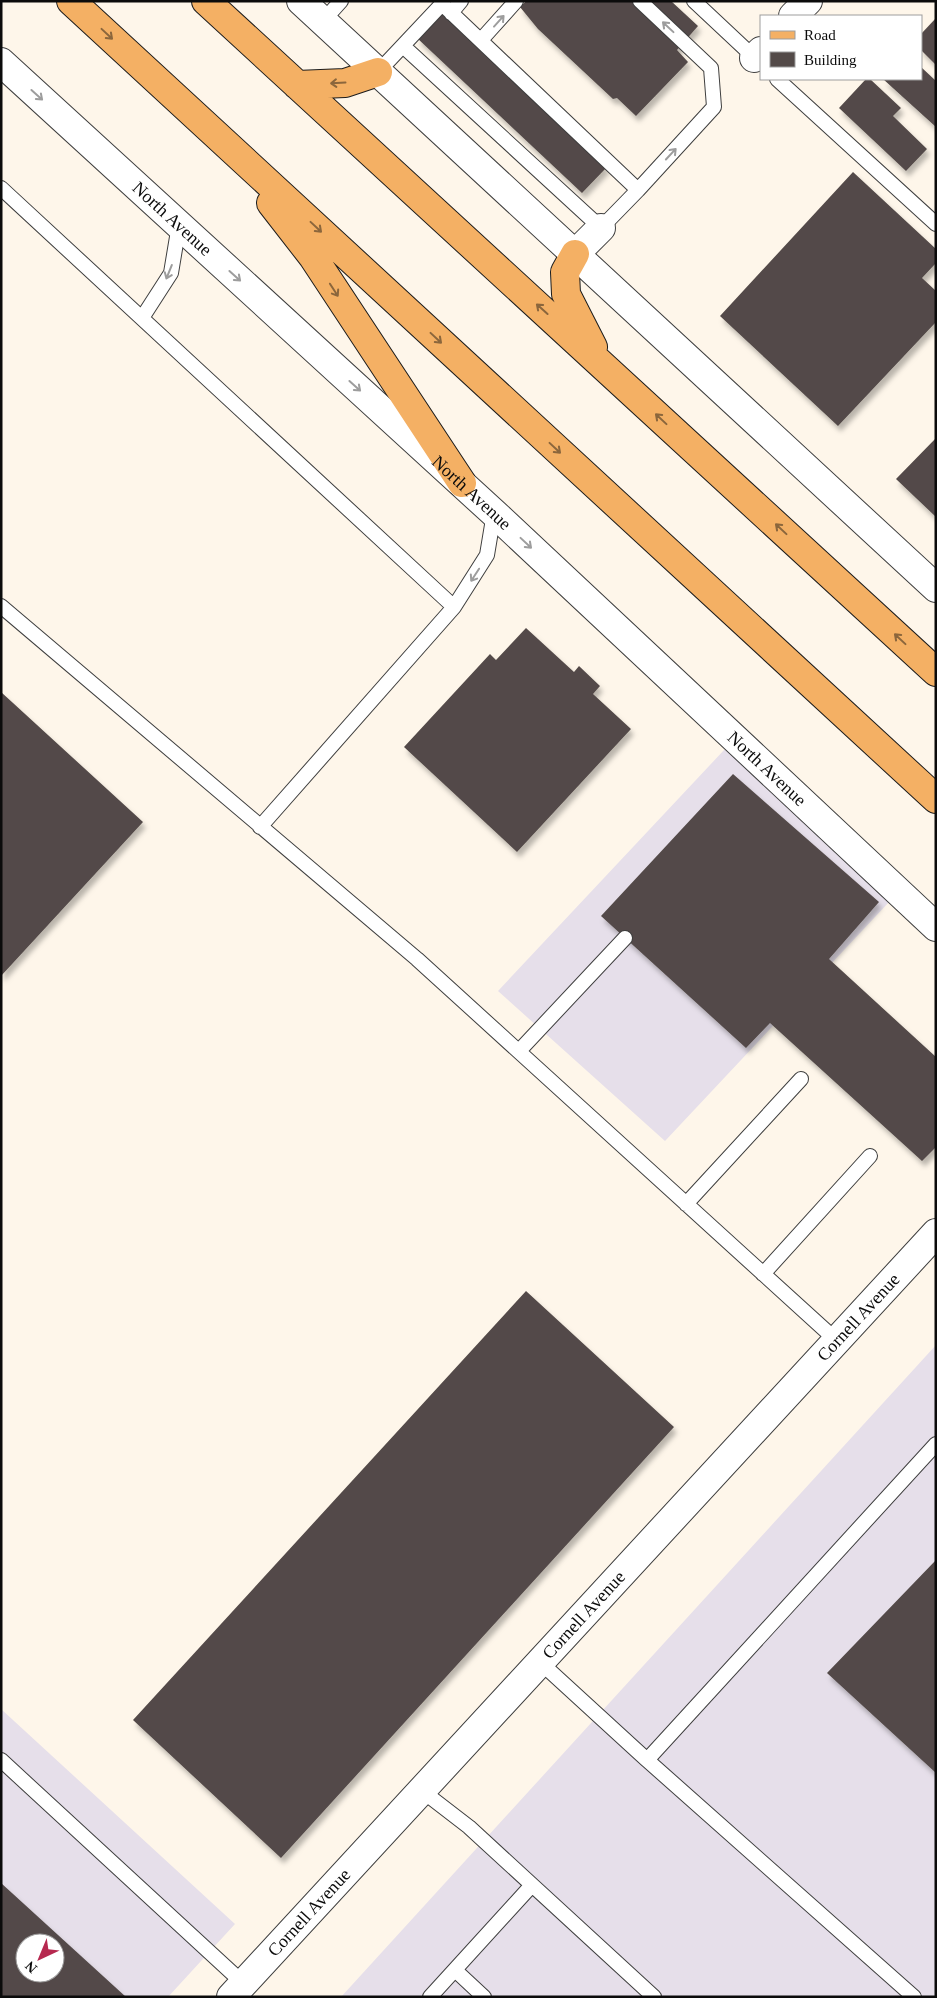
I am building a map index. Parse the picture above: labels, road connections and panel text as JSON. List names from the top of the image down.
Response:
{
  "streets": {
    "street": ["North Avenue", "Cornell Avenue"]
  },
  "legend": ["Road", "Building"],
  "north": "bottom left"
}
